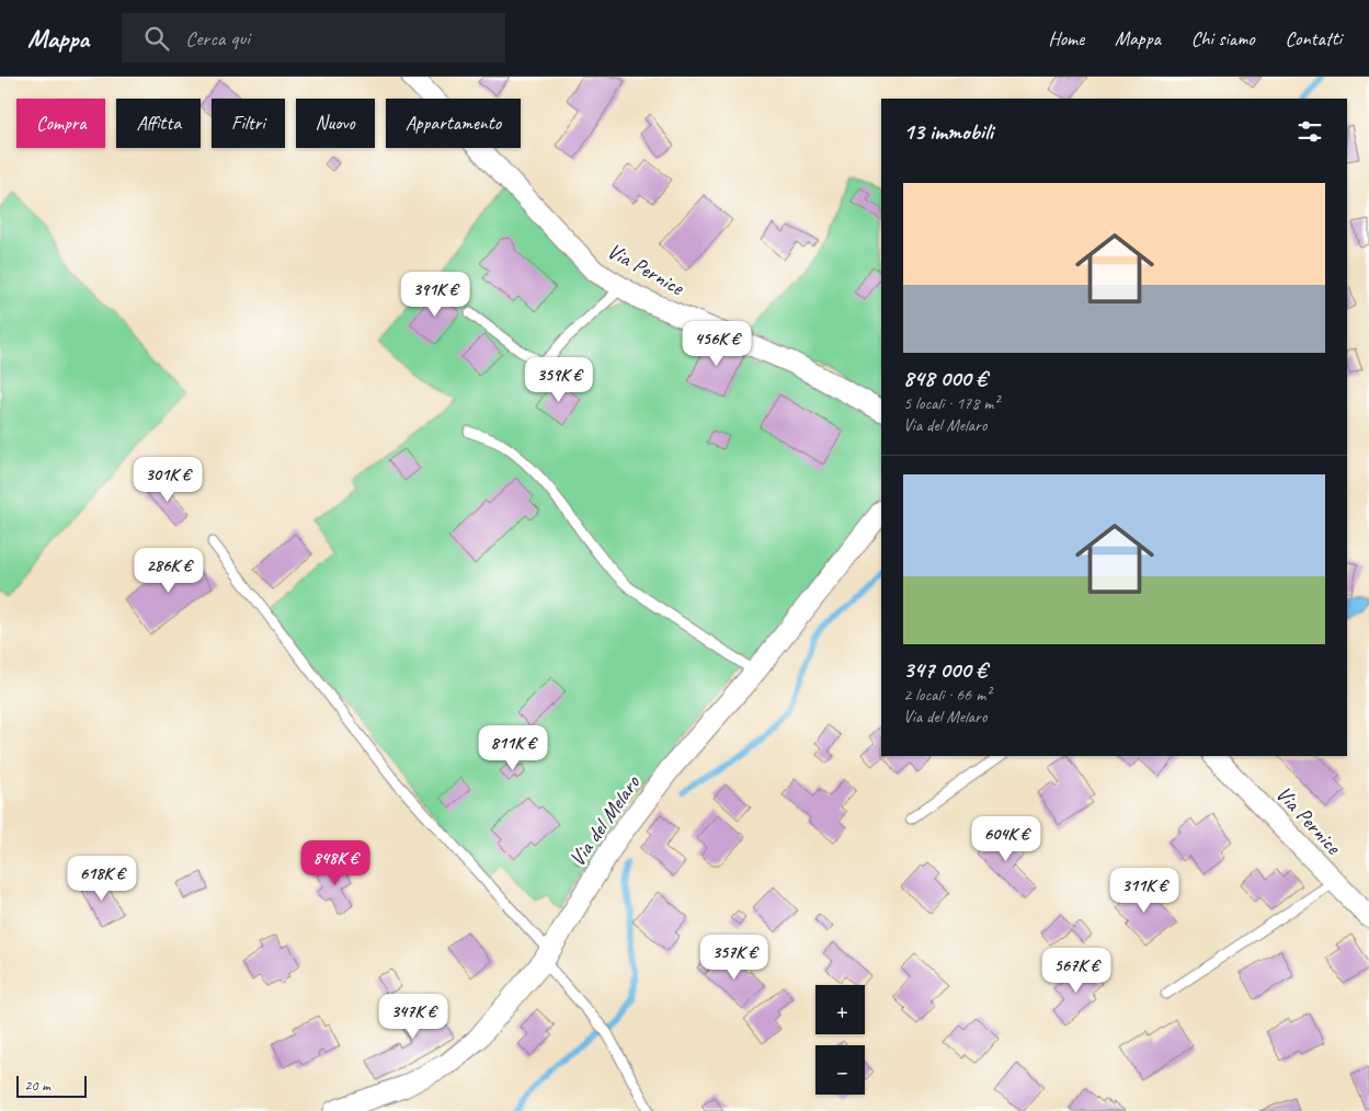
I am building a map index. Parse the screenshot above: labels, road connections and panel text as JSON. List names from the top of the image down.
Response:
{
  "streets": {
    "street": ["Via Pernice", "Via del Melaro"]
  },
  "scale_bar": "20 m",
  "page": {
    "header": "Mappa",
    "search": "Cerca qui",
    "nav": [
      "Home",
      "Mappa",
      "Chi siamo",
      "Contatti"
    ],
    "chip": [
      "Compra",
      "Affitta",
      "Filtri",
      "Nuovo",
      "Appartamento"
    ],
    "heading": "13 immobili",
    "list": [
      {
        "name": "848 000 €",
        "note": "5 locali · 178 m² · Via del Melaro"
      },
      {
        "name": "347 000 €",
        "note": "2 locali · 66 m² · Via del Melaro"
      }
    ],
    "price": [
      "391K €",
      "456K €",
      "359K €",
      "301K €",
      "286K €",
      "811K €",
      "604K €",
      "848K €",
      "618K €",
      "311K €",
      "357K €",
      "567K €",
      "347K €"
    ],
    "map_buttons": ["+", "−"],
    "scale": "20 m"
  }
}
